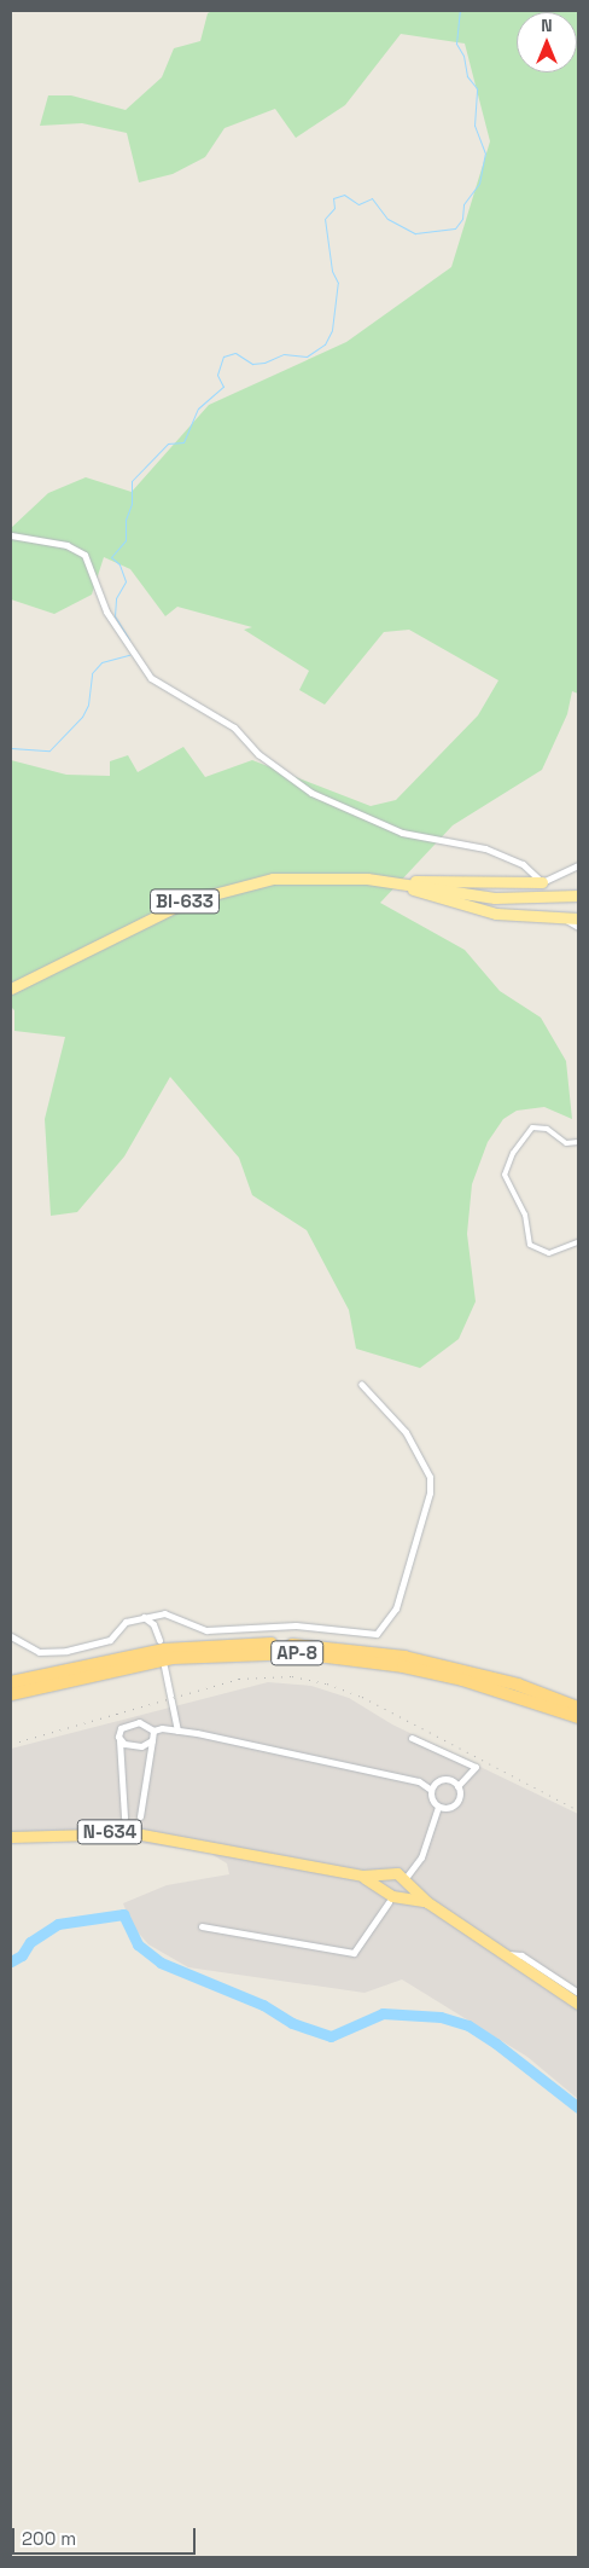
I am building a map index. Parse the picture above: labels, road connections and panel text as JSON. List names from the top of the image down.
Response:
{
  "streets": {
    "highway": ["AP-8", "N-634"],
    "main road": ["BI-633"]
  },
  "scale_bar": "200 m",
  "north": "top"
}
